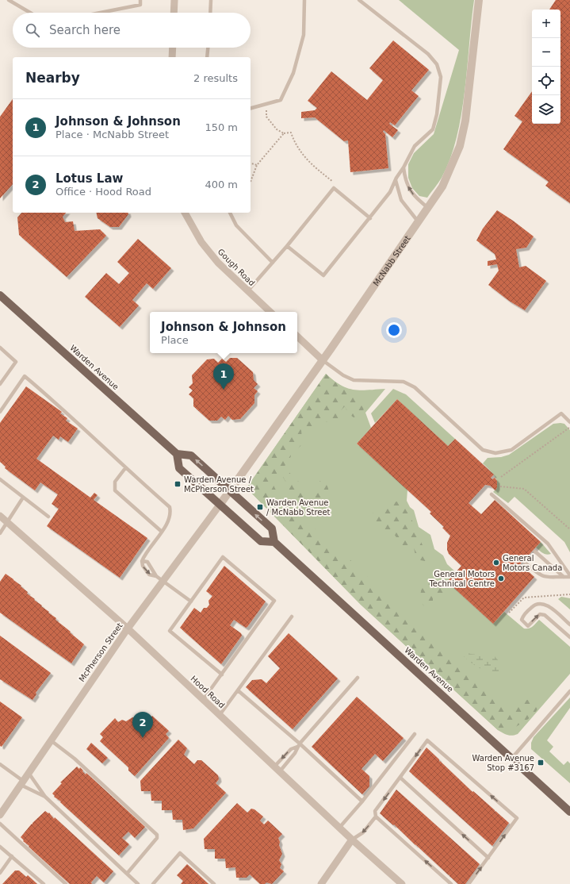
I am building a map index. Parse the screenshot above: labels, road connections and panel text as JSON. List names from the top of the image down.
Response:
{
  "streets": {
    "main road": ["Warden Avenue"],
    "street": [
      "McNabb Street",
      "Gough Road",
      "McPherson Street",
      "Hood Road"
    ]
  },
  "crossings": [
    ["McNabb Street", "McPherson Street"],
    ["McPherson Street", "Hood Road"]
  ],
  "places": {
    "transit": ["Warden Avenue / McPherson Street", "Warden Avenue / McNabb Street", "Warden Avenue Stop #3167"],
    "other": ["General Motors Canada", "General Motors Technical Centre"]
  },
  "page": {
    "map_buttons": ["+", "−"],
    "search": "Search here",
    "heading": ["Nearby", "2 results"],
    "list": [
      {
        "mark": "1",
        "name": "Johnson & Johnson",
        "note": "Place · McNabb Street",
        "value": "150 m"
      },
      {
        "mark": "2",
        "name": "Lotus Law",
        "note": "Office · Hood Road",
        "value": "400 m"
      }
    ],
    "popup": ["Johnson & Johnson", "Place"],
    "pins": ["1", "2"]
  }
}
